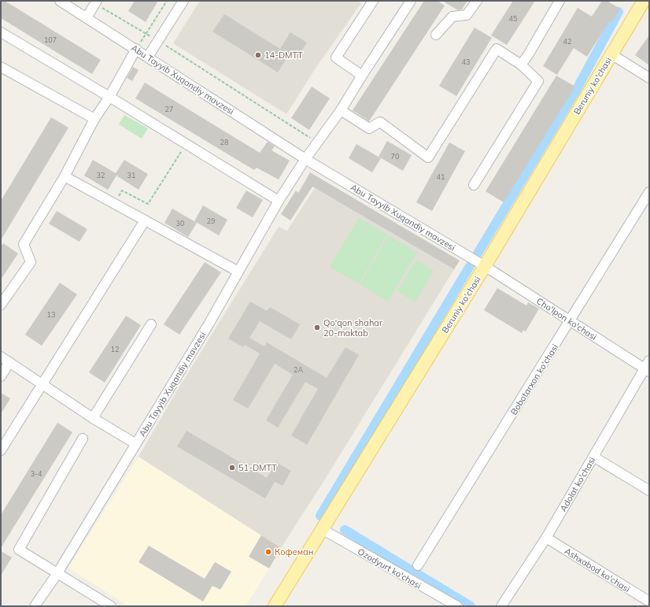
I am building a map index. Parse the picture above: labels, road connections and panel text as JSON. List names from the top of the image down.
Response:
{
  "streets": {
    "main road": ["Beruniy ko'chasi"],
    "street": [
      "Abu Tayyib Xuqandiy mavzesi",
      "Cho'lpon ko'chasi",
      "Bobotarxon ko'chasi",
      "Adolat ko'chasi",
      "Ozodyurt ko'chasi",
      "Ashxabod ko'chasi"
    ]
  },
  "crossings": [
    ["Abu Tayyib Xuqandiy mavzesi", "Beruniy ko'chasi"],
    ["Abu Tayyib Xuqandiy mavzesi", "Cho'lpon ko'chasi"],
    ["Beruniy ko'chasi", "Cho'lpon ko'chasi"],
    ["Beruniy ko'chasi", "Ozodyurt ko'chasi"],
    ["Cho'lpon ko'chasi", "Bobotarxon ko'chasi"],
    ["Cho'lpon ko'chasi", "Adolat ko'chasi"],
    ["Adolat ko'chasi", "Ashxabod ko'chasi"]
  ],
  "places": [
    "14-DMTT",
    "Qo'qon shahar 20-maktab",
    "51-DMTT",
    "Кофеман"
  ],
  "house_numbers": [
    "45",
    "107",
    "42",
    "43",
    "27",
    "28",
    "70",
    "32",
    "31",
    "41",
    "29",
    "30",
    "13",
    "12",
    "2A",
    "3-4"
  ]
}
